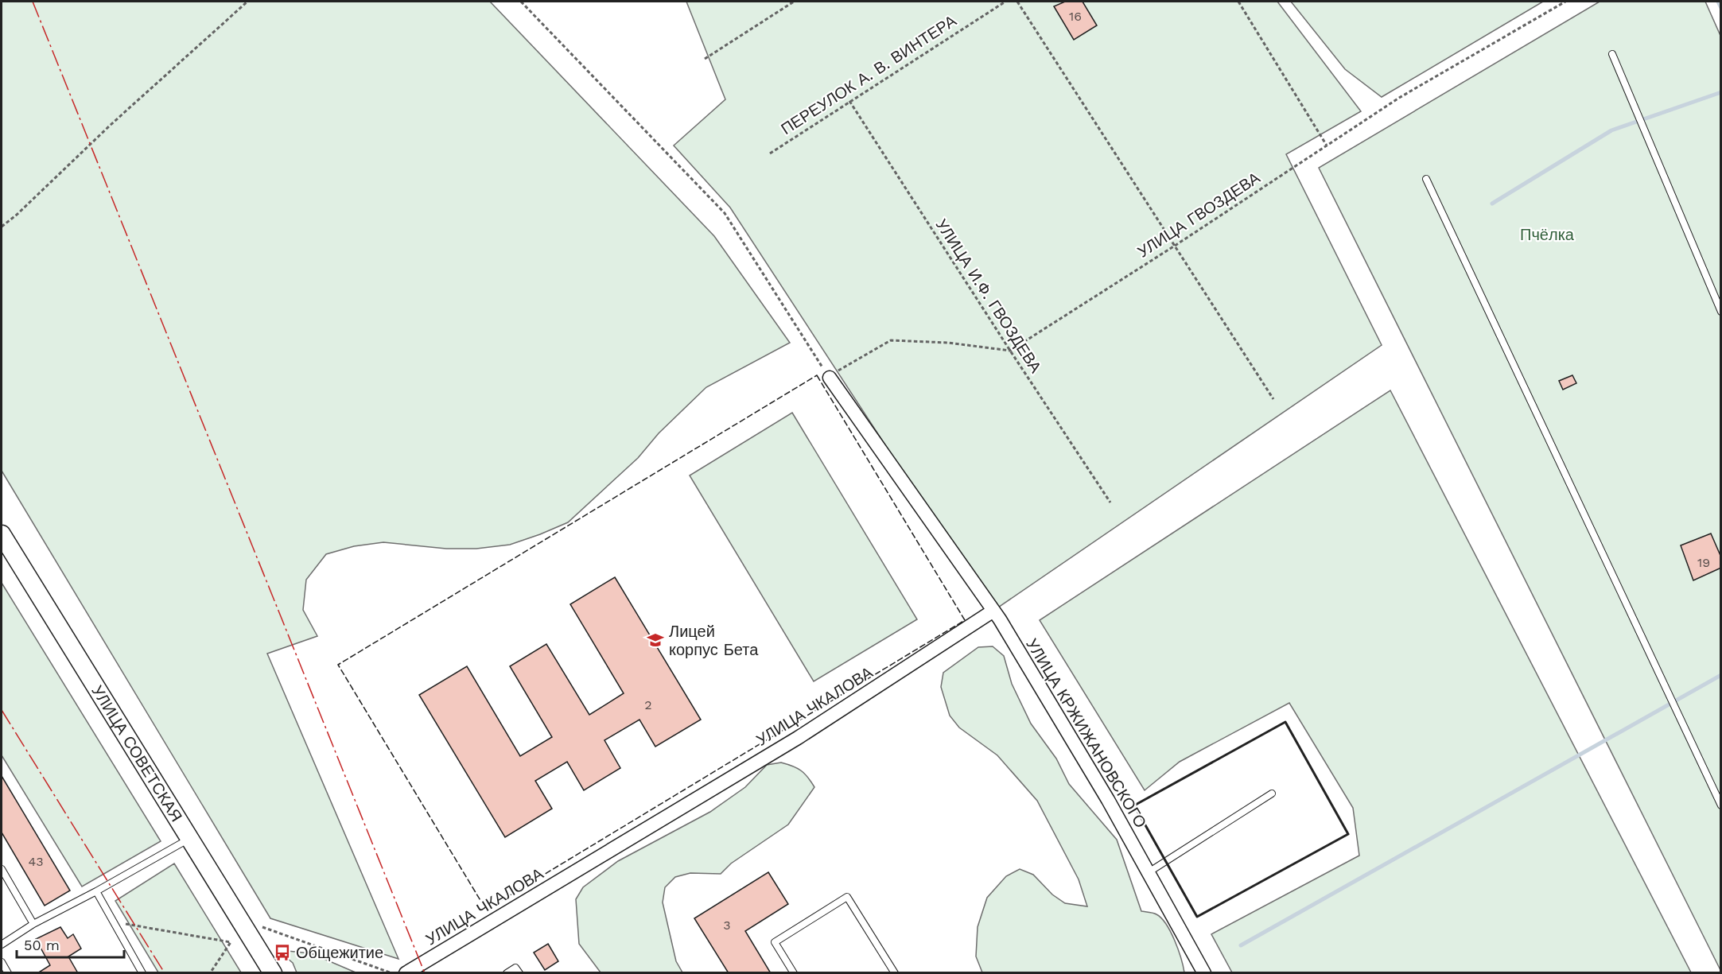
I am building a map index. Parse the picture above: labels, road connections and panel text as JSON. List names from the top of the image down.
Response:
{
  "streets": {
    "street": ["УЛИЦА ЧКАЛОВА", "УЛИЦА КРЖИЖАНОВСКОГО", "УЛИЦА СОВЕТСКАЯ"],
    "path": ["ПЕРЕУЛОК А. В. ВИНТЕРА", "УЛИЦА ГВОЗДЕВА", "УЛИЦА И.Ф. ГВОЗДЕВА"]
  },
  "crossings": [
    ["ПЕРЕУЛОК А. В. ВИНТЕРА", "УЛИЦА И.Ф. ГВОЗДЕВА"],
    ["УЛИЦА ГВОЗДЕВА", "УЛИЦА И.Ф. ГВОЗДЕВА"],
    ["УЛИЦА ЧКАЛОВА", "УЛИЦА КРЖИЖАНОВСКОГО"]
  ],
  "parks": ["Пчёлка"],
  "places": {
    "school or university": ["Лицей корпус Бета"],
    "bus stop": ["Общежитие"]
  },
  "house_numbers": [
    "16",
    "19",
    "2",
    "43",
    "3"
  ],
  "scale_bar": "50 m"
}
